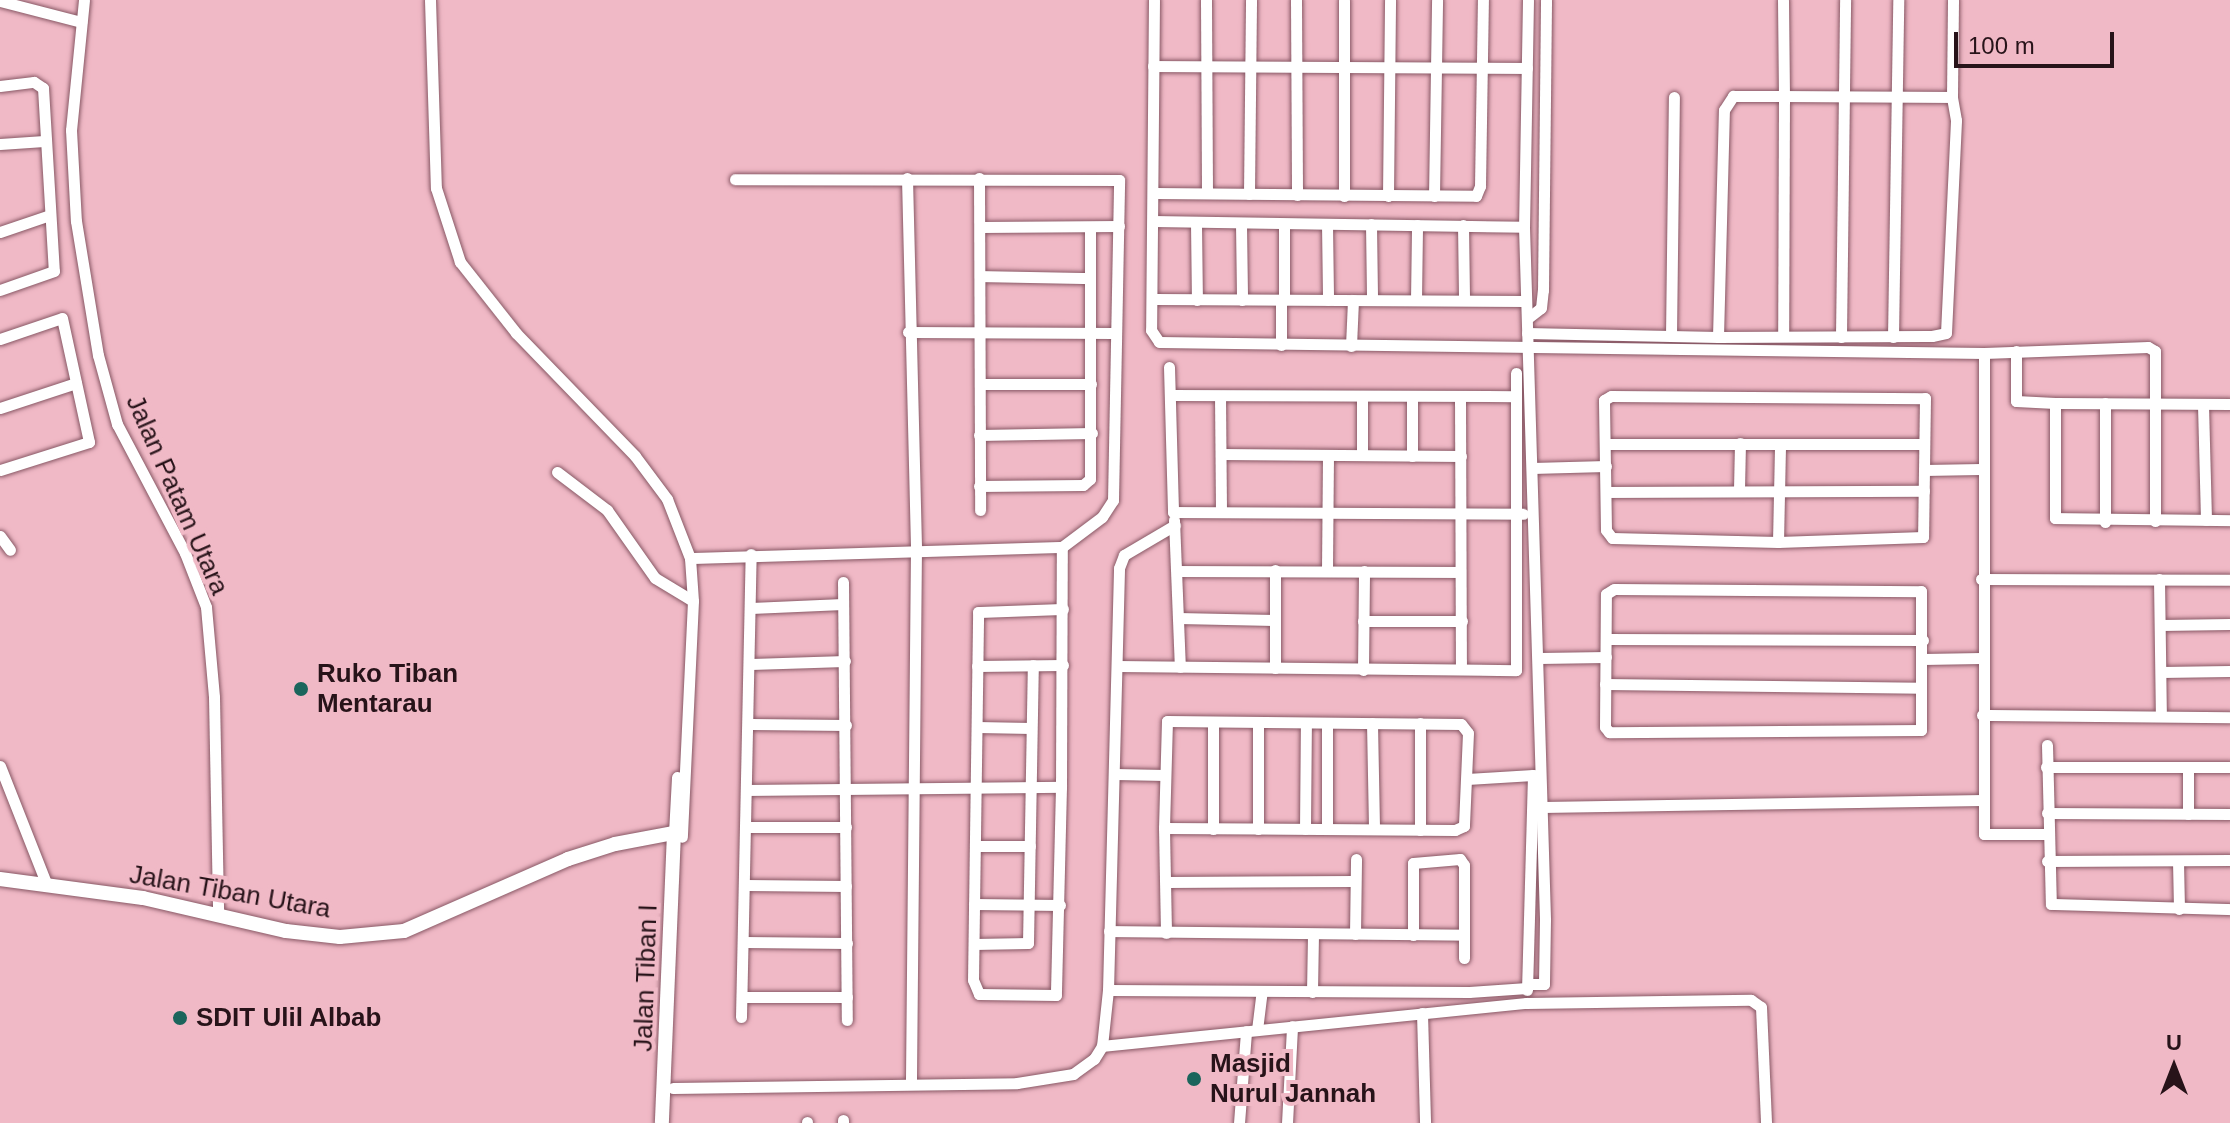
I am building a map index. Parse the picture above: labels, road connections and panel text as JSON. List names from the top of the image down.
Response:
{
  "streets": {
    "street": ["Jalan Patam Utara", "Jalan Tiban Utara", "Jalan Tiban I"]
  },
  "crossings": [
    ["Jalan Patam Utara", "Jalan Tiban Utara"],
    ["Jalan Tiban Utara", "Jalan Tiban I"]
  ],
  "places": ["Ruko Tiban Mentarau", "SDIT Ulil Albab", "Masjid Nurul Jannah"],
  "scale_bar": "100 m",
  "north": "top"
}
